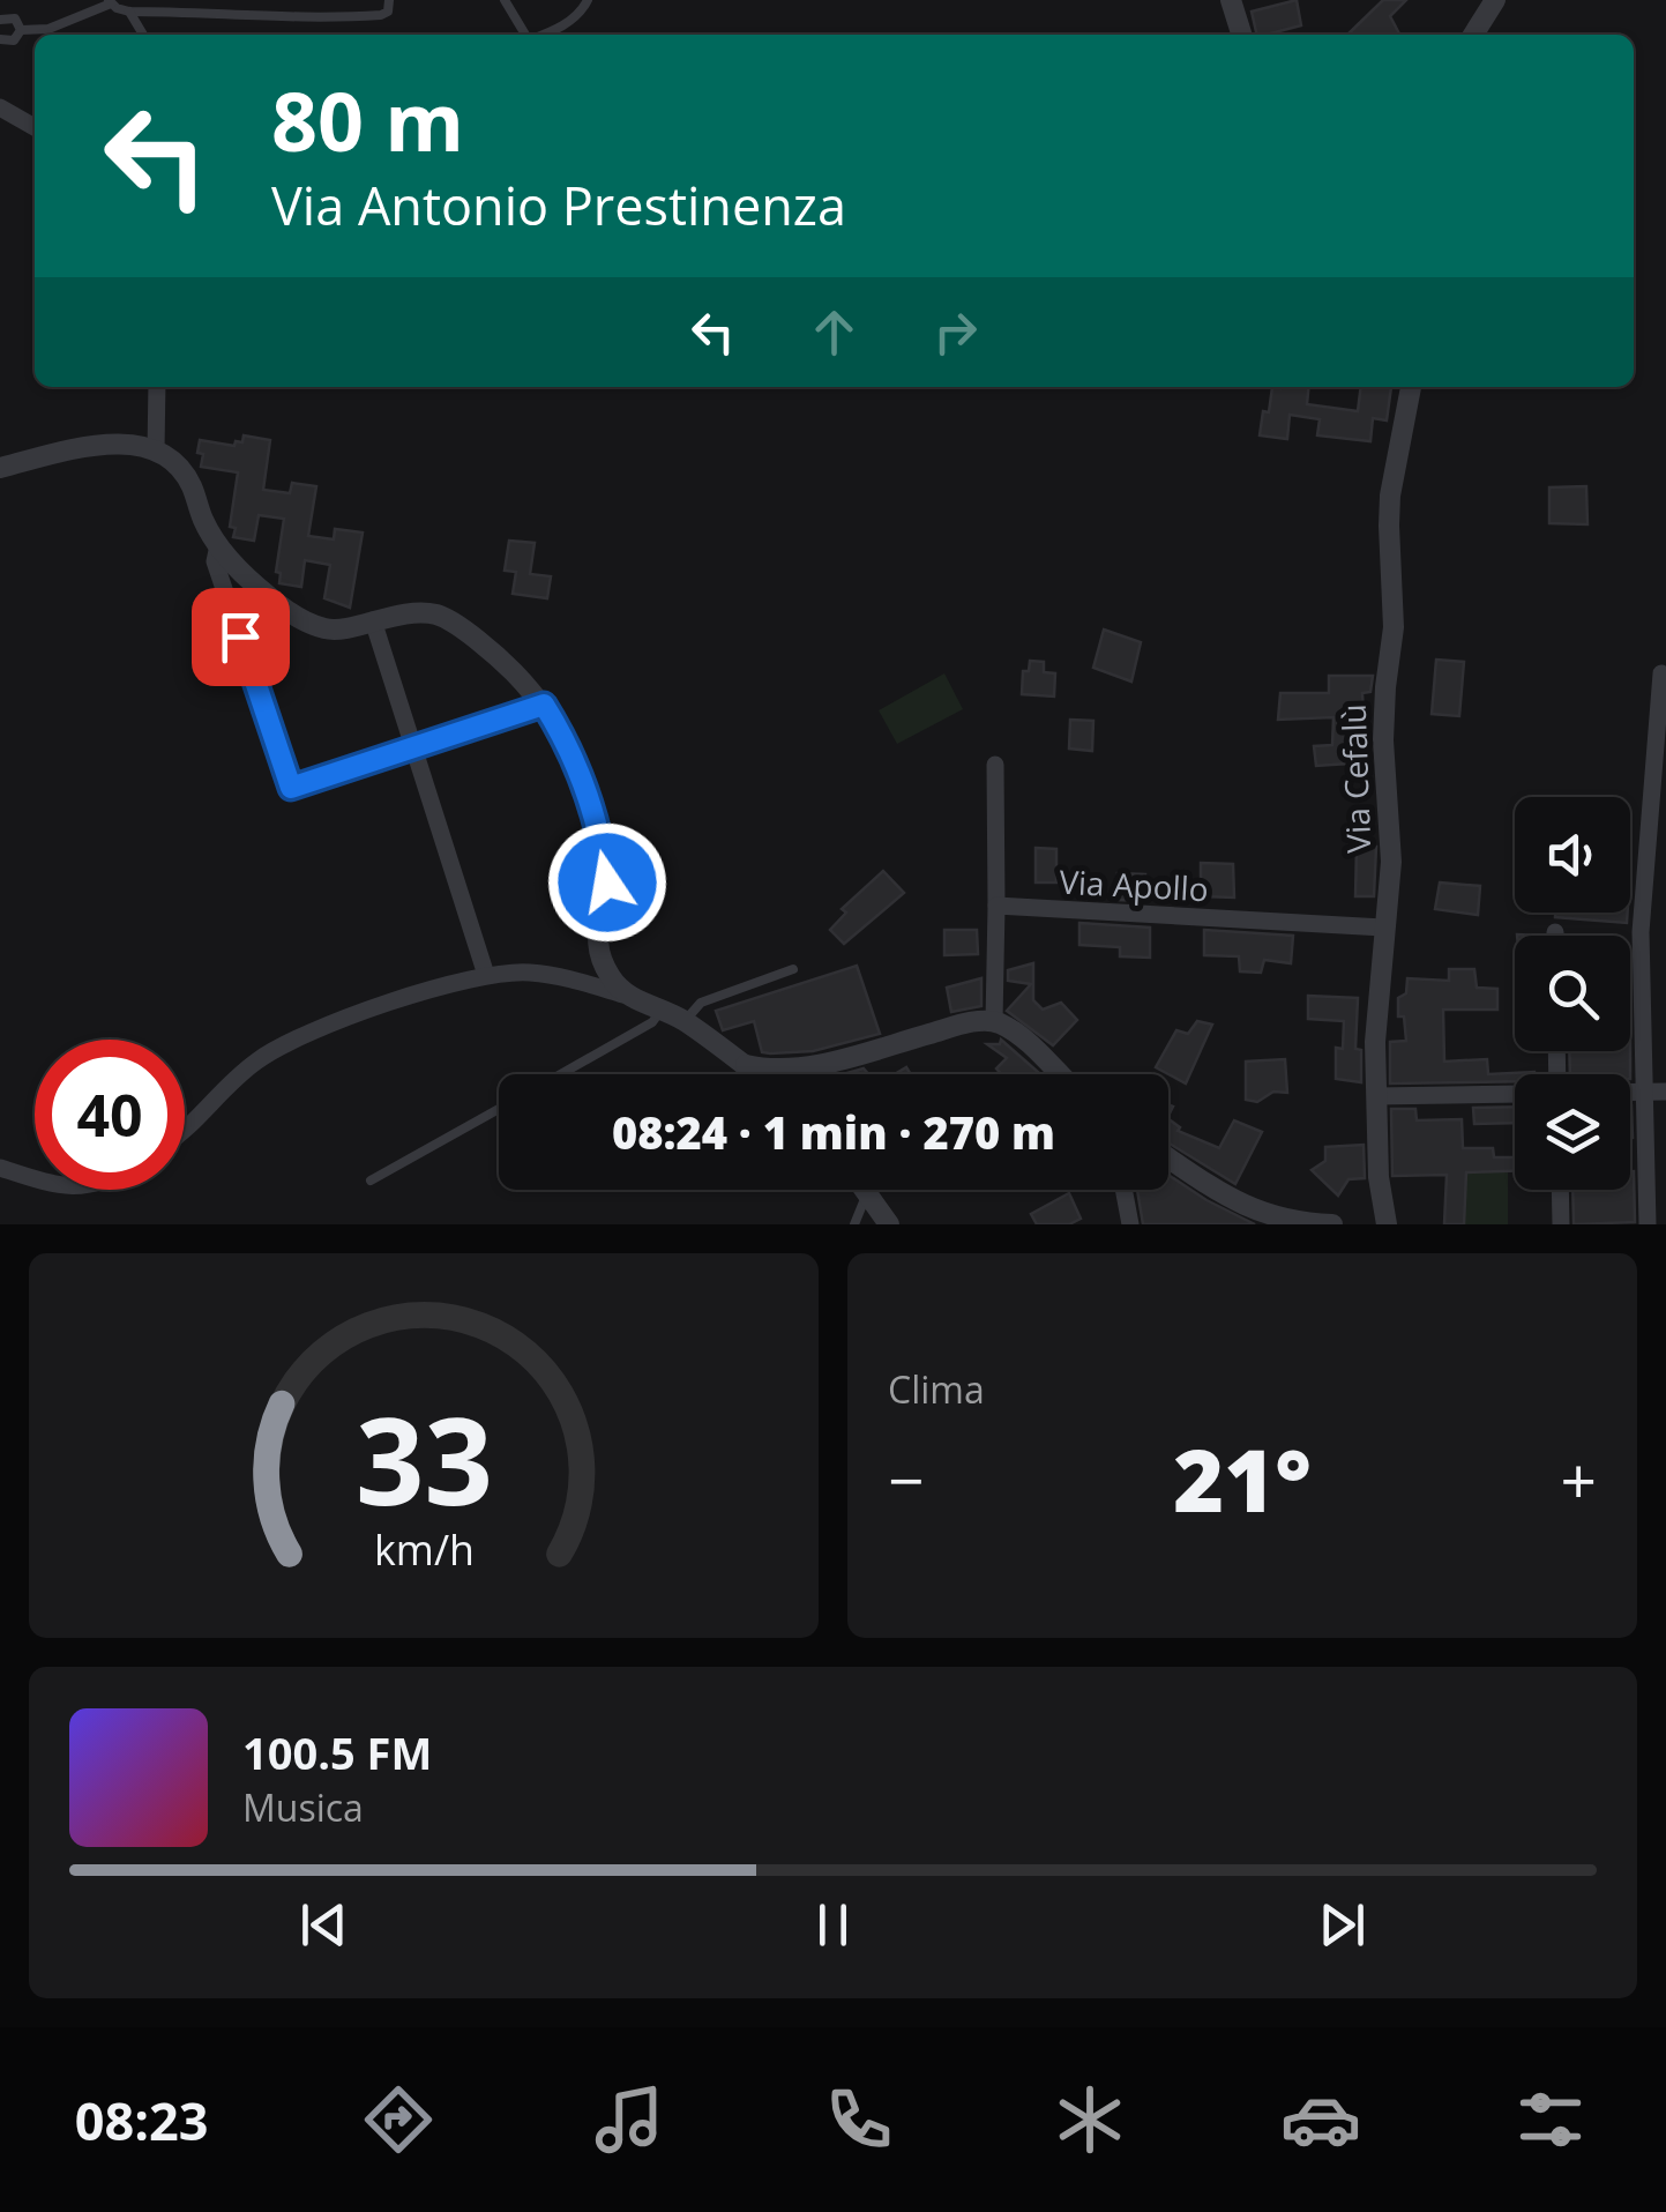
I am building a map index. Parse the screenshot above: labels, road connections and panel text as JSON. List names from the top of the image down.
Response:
{
  "streets": {
    "street": ["Via Cefalù", "Via Apollo"]
  },
  "crossings": [
    ["Via Cefalù", "Via Apollo"]
  ],
  "page": {
    "turn": ["80 m", "Via Antonio Prestinenza"],
    "limit": "40",
    "trip": "08:24 · 1 min · 270 m",
    "tile": "Clima",
    "heat": ["−", "21°", "+"],
    "song": ["100.5 FM", "Musica"],
    "tabs": "08:23",
    "gauge": ["33", "km/h"]
  }
}
